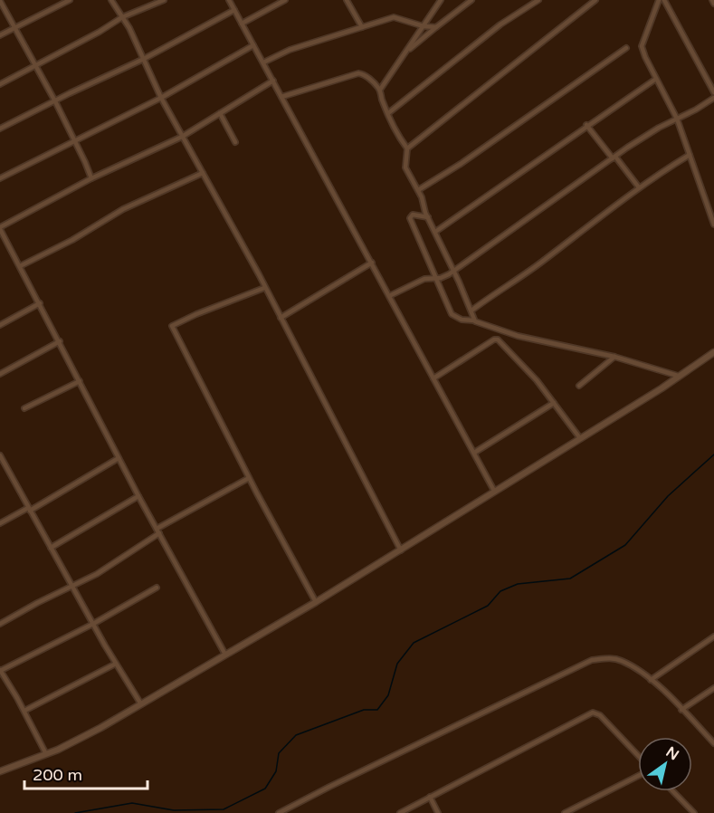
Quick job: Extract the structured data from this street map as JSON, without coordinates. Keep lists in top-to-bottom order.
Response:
{
  "scale_bar": "200 m",
  "north": "top right"
}
